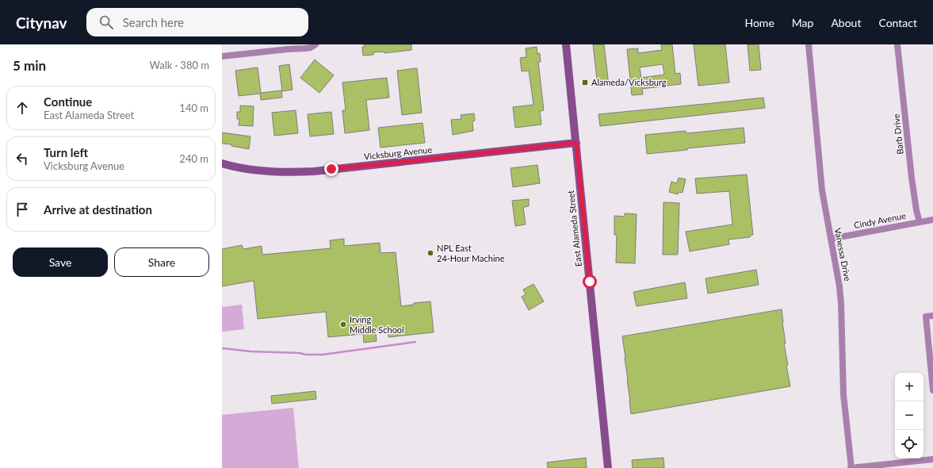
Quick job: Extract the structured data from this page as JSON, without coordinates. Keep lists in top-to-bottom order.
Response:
{
  "streets": {
    "street": [
      "Barb Drive",
      "Vicksburg Avenue",
      "Cindy Avenue",
      "East Alameda Street",
      "Vanessa Drive"
    ]
  },
  "crossings": [
    ["Barb Drive", "Cindy Avenue"],
    ["Vicksburg Avenue", "East Alameda Street"],
    ["Cindy Avenue", "Vanessa Drive"]
  ],
  "places": {
    "transit": ["Alameda/Vicksburg"],
    "other": ["NPL East 24-Hour Machine", "Irving Middle School"]
  },
  "page": {
    "header": "Citynav",
    "search": "Search here",
    "nav": [
      "Home",
      "Map",
      "About",
      "Contact"
    ],
    "heading": ["5 min", "Walk · 380 m"],
    "list": [
      ["Continue", "East Alameda Street", "140 m"],
      ["Turn left", "Vicksburg Avenue", "240 m"],
      "Arrive at destination"
    ],
    "buttons": ["Save", "Share"],
    "map_buttons": ["+", "−"]
  }
}
